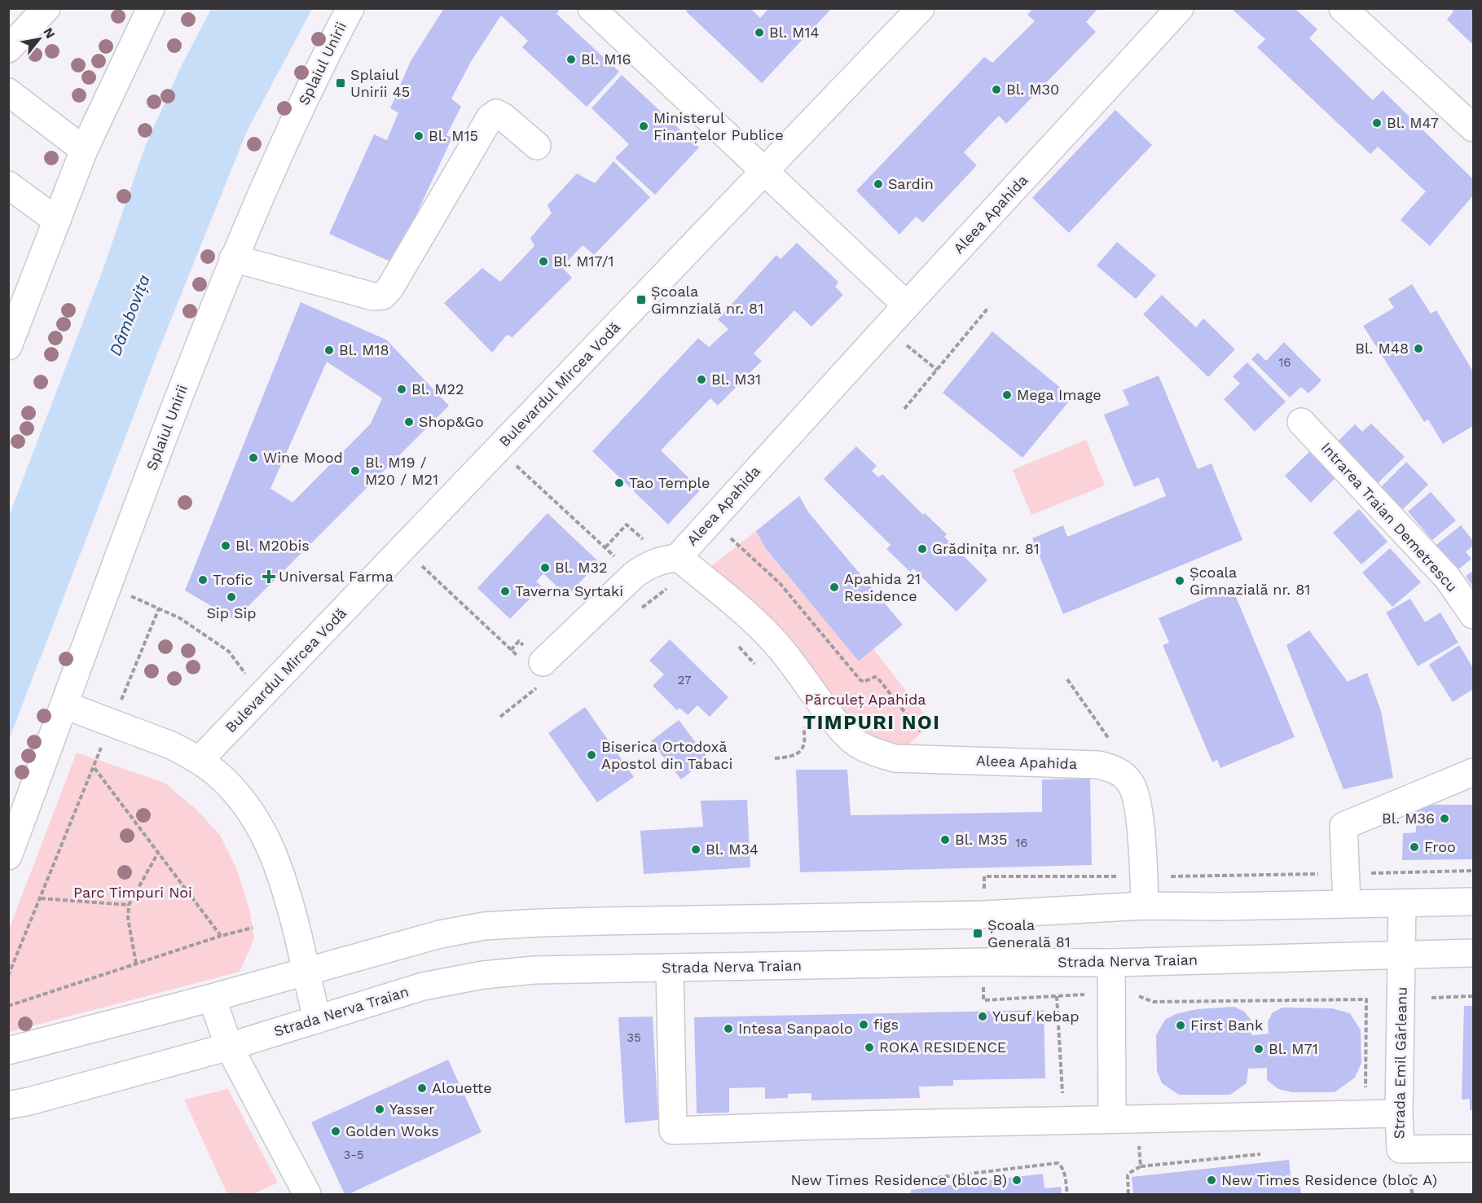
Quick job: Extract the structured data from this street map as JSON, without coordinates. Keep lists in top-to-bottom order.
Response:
{
  "streets": {
    "main road": [
      "Splaiul Unirii",
      "Aleea Apahida",
      "Bulevardul Mircea Vodă",
      "Intrarea Traian Demetrescu",
      "Strada Nerva Traian",
      "Strada Emil Gârleanu"
    ]
  },
  "crossings": [
    ["Strada Nerva Traian", "Strada Emil Gârleanu"]
  ],
  "districts": ["TIMPURI NOI"],
  "water": ["Dâmbovița"],
  "parks": ["Părculeț Apahida", "Parc Timpuri Noi"],
  "places": {
    "other": [
      "Bl. M14",
      "Bl. M16",
      "Bl. M30",
      "Bl. M47",
      "Ministerul Finanțelor Publice",
      "Bl. M15",
      "Sardin",
      "Bl. M17/1",
      "Bl. M48",
      "Bl. M18",
      "Bl. M31",
      "Bl. M22",
      "Mega Image",
      "Shop&Go",
      "Wine Mood",
      "Bl. M19 / M20 / M21",
      "Tao Temple",
      "Bl. M20bis",
      "Grădinița nr. 81",
      "Bl. M32",
      "Trofic",
      "Școala Gimnazială nr. 81",
      "Apahida 21 Residence",
      "Taverna Syrtaki",
      "Sip Sip",
      "Biserica Ortodoxă Apostol din Tabaci",
      "Bl. M36",
      "Bl. M35",
      "Froo",
      "Bl. M34",
      "Yusuf kebap",
      "figs",
      "First Bank",
      "Intesa Sanpaolo",
      "ROKA RESIDENCE",
      "Bl. M71",
      "Alouette",
      "Yasser",
      "Golden Woks",
      "New Times Residence (bloc B)",
      "New Times Residence (bloc A)"
    ],
    "transit": ["Splaiul Unirii 45", "Școala Gimnzială nr. 81", "Școala Generală 81"],
    "health": ["Universal Farma"]
  },
  "house_numbers": [
    "16",
    "27",
    "16",
    "35",
    "3-5"
  ],
  "north": "top right"
}
